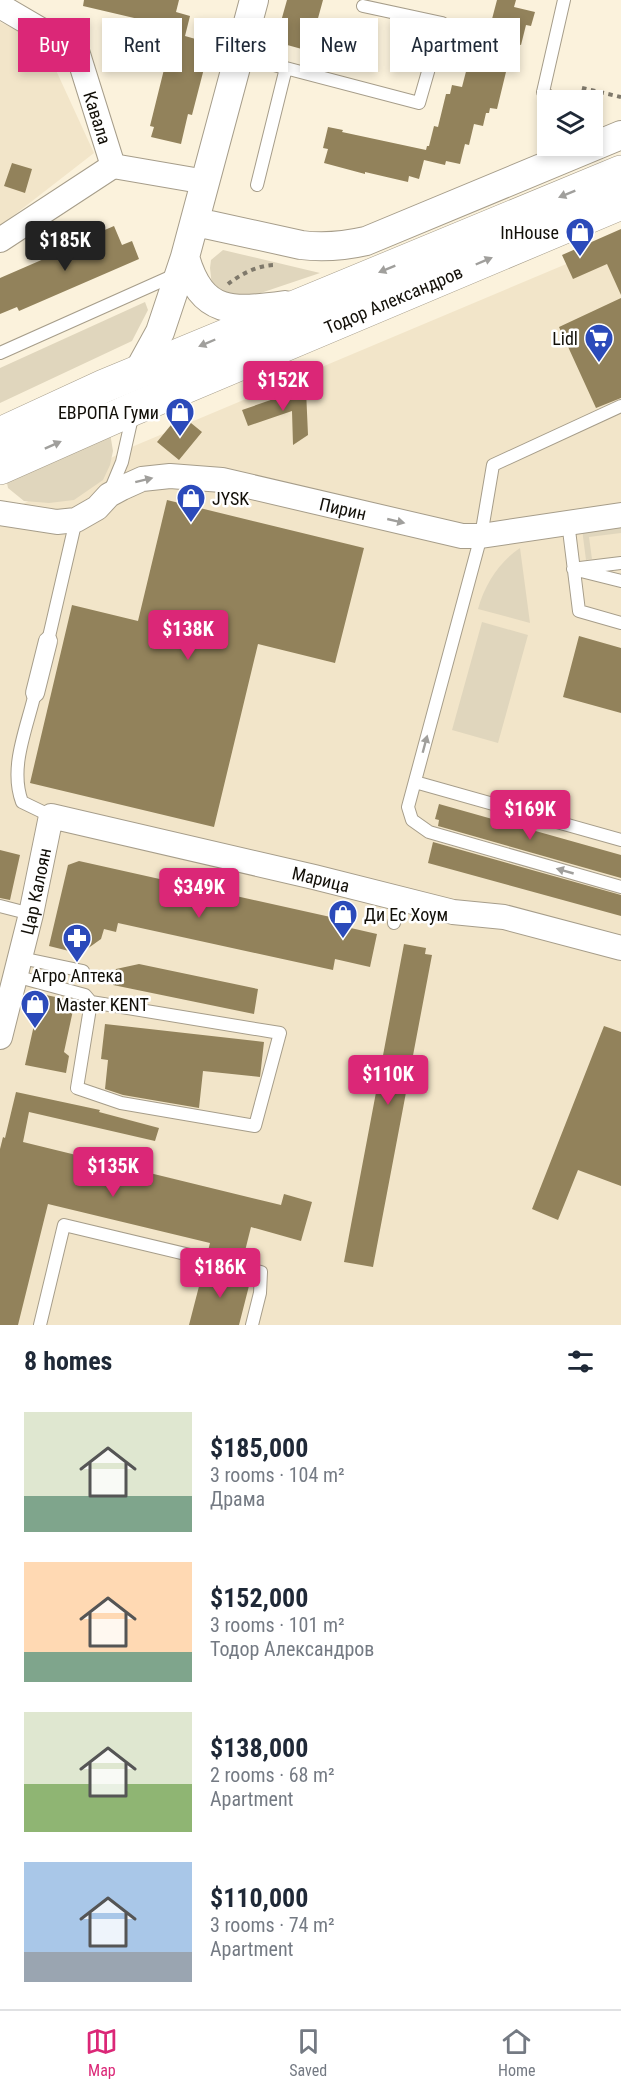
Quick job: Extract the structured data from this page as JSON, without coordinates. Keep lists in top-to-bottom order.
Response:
{
  "streets": {
    "main road": ["Тодор Александров"],
    "street": [
      "Кавала",
      "Пирин",
      "Марица",
      "Цар Калоян"
    ]
  },
  "crossings": [
    ["Марица", "Цар Калоян"]
  ],
  "one_way": ["Пирин"],
  "places": {
    "shop": [
      "InHouse",
      "ЕВРОПА Гуми",
      "JYSK",
      "Ди Ес Хоум",
      "Master KENT"
    ],
    "supermarket": ["Lidl"],
    "pharmacy": ["Агро Аптека"]
  },
  "page": {
    "chip": [
      "Buy",
      "Rent",
      "Filters",
      "New",
      "Apartment"
    ],
    "price": [
      "$185K",
      "$152K",
      "$138K",
      "$169K",
      "$349K",
      "$110K",
      "$135K",
      "$186K"
    ],
    "heading": "8 homes",
    "list": [
      {
        "name": "$185,000",
        "note": "3 rooms · 104 m² · Драма"
      },
      {
        "name": "$152,000",
        "note": "3 rooms · 101 m² · Тодор Александров"
      },
      {
        "name": "$138,000",
        "note": "2 rooms · 68 m² · Apartment"
      },
      {
        "name": "$110,000",
        "note": "3 rooms · 74 m² · Apartment"
      }
    ],
    "tabs": ["Map", "Saved", "Home"]
  }
}
